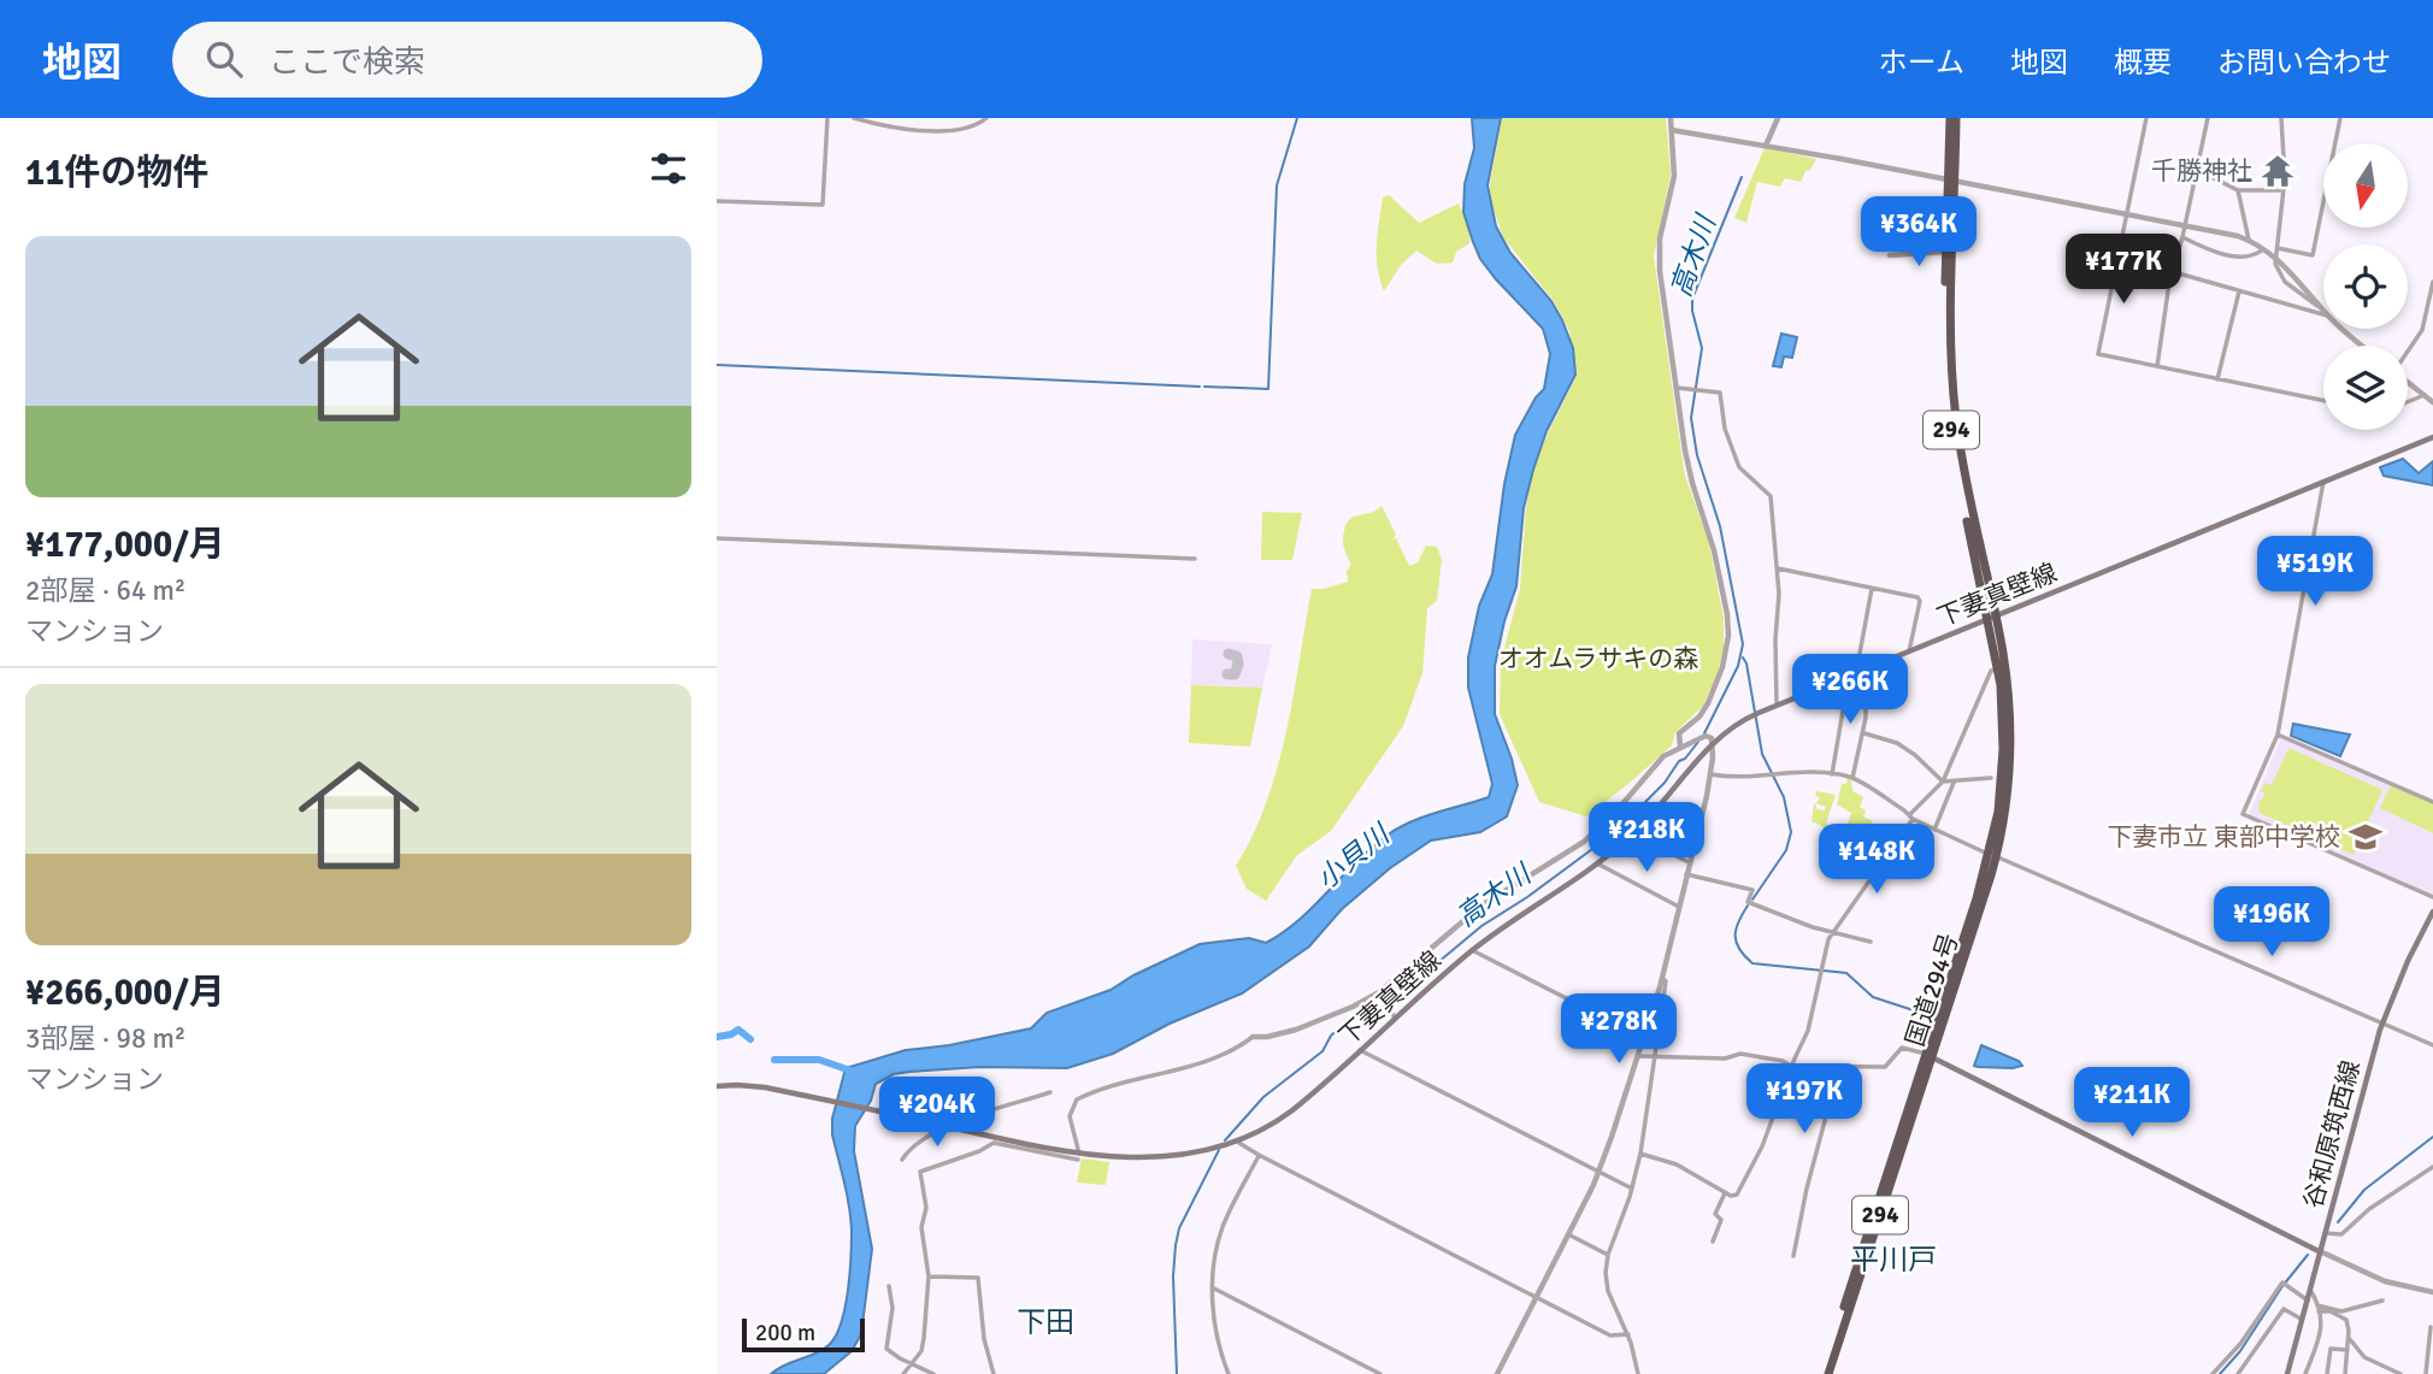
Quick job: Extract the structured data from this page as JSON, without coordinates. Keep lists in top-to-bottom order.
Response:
{
  "streets": {
    "highway": ["294", "国道294号"],
    "main road": ["下妻真壁線", "谷和原筑西線"]
  },
  "crossings": [
    ["294", "下妻真壁線"],
    ["294", "国道294号"],
    ["下妻真壁線", "国道294号"]
  ],
  "districts": ["平川戸", "下田"],
  "water": ["高木川", "小貝川"],
  "parks": ["オオムラサキの森"],
  "places": {
    "temple": ["千勝神社"],
    "school or university": ["下妻市立 東部中学校"]
  },
  "scale_bar": "200 m",
  "north": "bottom",
  "page": {
    "header": "地図",
    "search": "ここで検索",
    "nav": [
      "ホーム",
      "地図",
      "概要",
      "お問い合わせ"
    ],
    "heading": "11件の物件",
    "price": [
      "¥364K",
      "¥177K",
      "¥519K",
      "¥266K",
      "¥218K",
      "¥148K",
      "¥196K",
      "¥278K",
      "¥197K",
      "¥211K",
      "¥204K"
    ],
    "list": [
      {
        "name": "¥177,000/月",
        "note": "2部屋 · 64 m² · マンション"
      },
      {
        "name": "¥266,000/月",
        "note": "3部屋 · 98 m² · マンション"
      }
    ],
    "scale": "200 m"
  }
}
